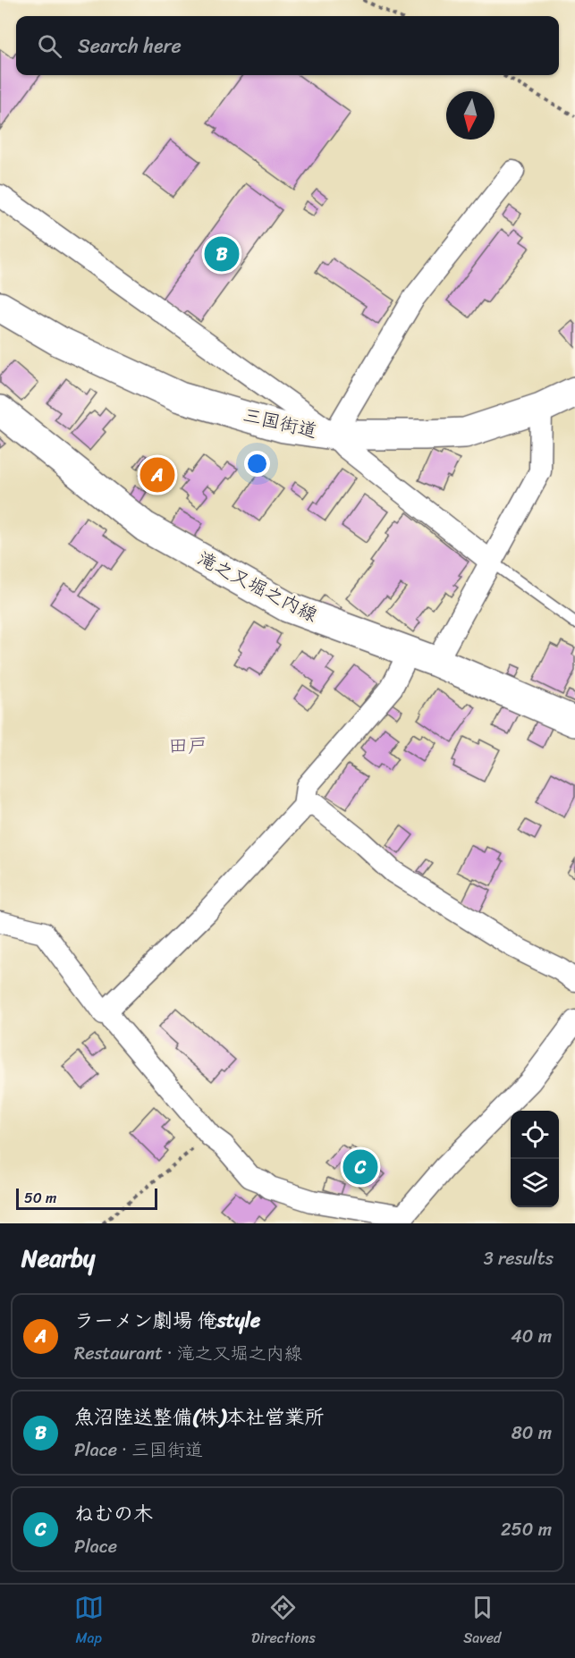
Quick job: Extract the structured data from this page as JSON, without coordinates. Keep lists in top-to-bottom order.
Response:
{
  "streets": {
    "main road": ["三国街道", "滝之又堀之内線"]
  },
  "districts": ["田戸"],
  "scale_bar": "50 m",
  "north": "bottom",
  "page": {
    "search": "Search here",
    "pins": ["B", "A", "C"],
    "scale": "50 m",
    "heading": ["Nearby", "3 results"],
    "list": [
      {
        "mark": "A",
        "name": "ラーメン劇場 俺style",
        "note": "Restaurant · 滝之又堀之内線",
        "value": "40 m"
      },
      {
        "mark": "B",
        "name": "魚沼陸送整備(株)本社営業所",
        "note": "Place · 三国街道",
        "value": "80 m"
      },
      {
        "mark": "C",
        "name": "ねむの木",
        "note": "Place",
        "value": "250 m"
      }
    ],
    "nav": ["Map", "Directions", "Saved"]
  }
}
